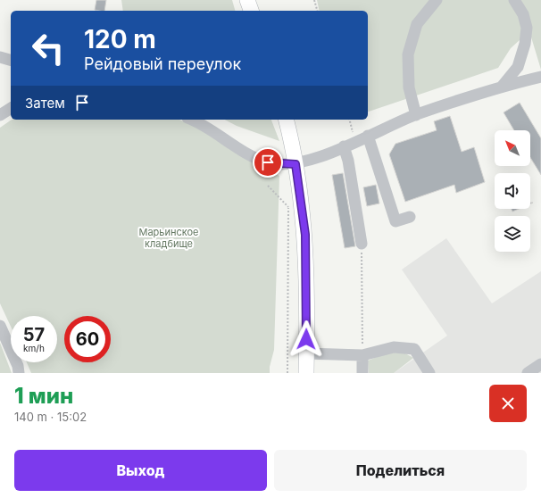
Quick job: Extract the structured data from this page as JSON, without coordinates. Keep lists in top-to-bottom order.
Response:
{
  "parks": ["Марьинское кладбище"],
  "north": "top left",
  "page": {
    "turn": ["120 m", "Рейдовый переулок"],
    "then": "Затем",
    "speed": "57 km/h",
    "limit": "60",
    "heading": ["1 мин", "140 m · 15:02"],
    "buttons": ["Выход", "Поделиться"]
  }
}
